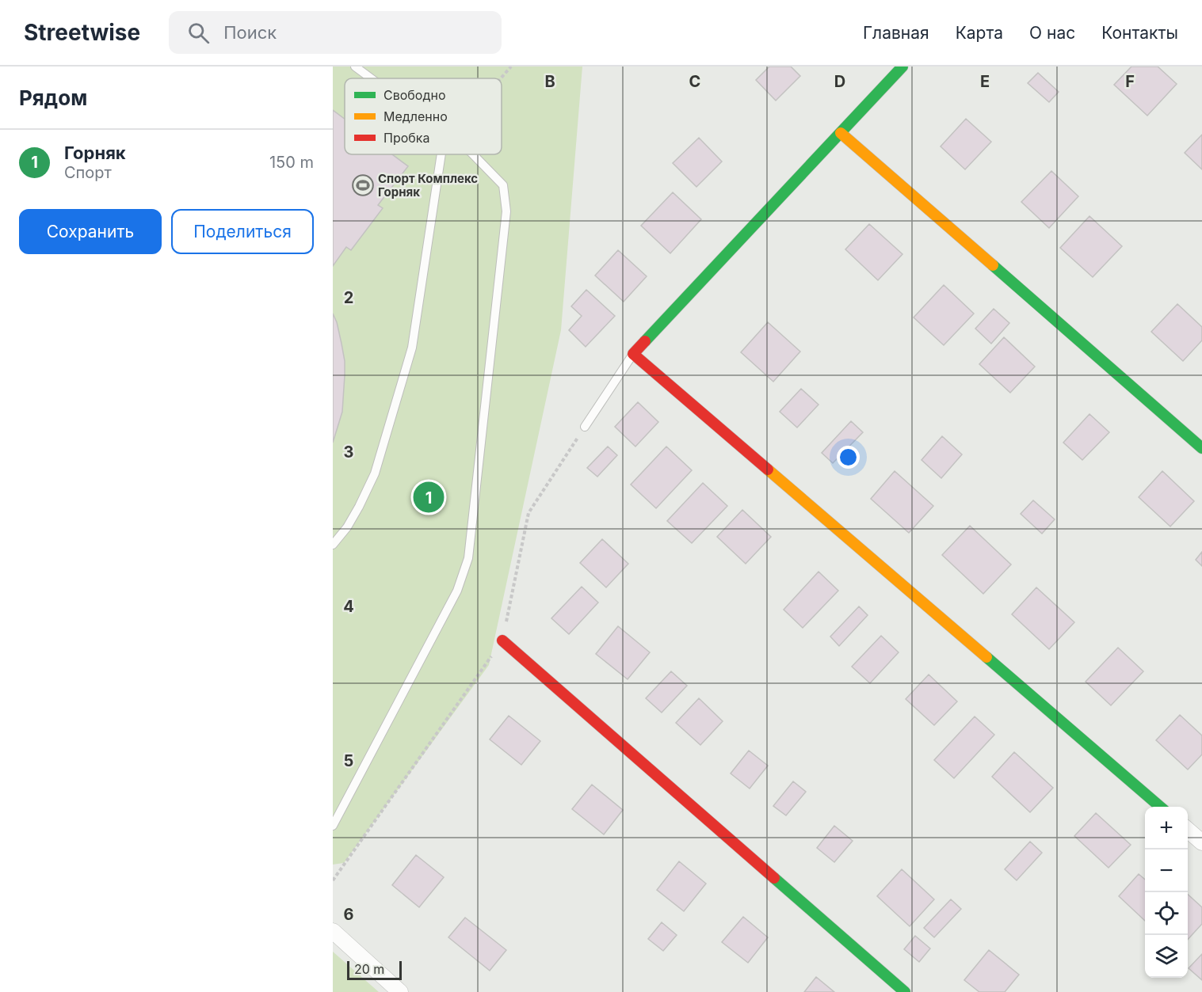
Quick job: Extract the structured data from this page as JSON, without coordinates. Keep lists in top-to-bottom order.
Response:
{
  "places": {
    "sports": ["Спорт Комплекс Горняк"]
  },
  "legend": ["Свободно", "Медленно", "Пробка"],
  "scale_bar": "20 m",
  "page": {
    "header": "Streetwise",
    "search": "Поиск",
    "nav": [
      "Главная",
      "Карта",
      "О нас",
      "Контакты"
    ],
    "heading": "Рядом",
    "list": [
      {
        "mark": "1",
        "name": "Горняк",
        "note": "Спорт",
        "value": "150 m"
      }
    ],
    "buttons": ["Сохранить", "Поделиться"],
    "pins": "1",
    "map_buttons": ["+", "−"],
    "scale": "20 m"
  },
  "grid": {
    "columns": [
      "B",
      "C",
      "D",
      "E",
      "F"
    ],
    "rows": [
      "2",
      "3",
      "4",
      "5",
      "6"
    ]
  }
}
